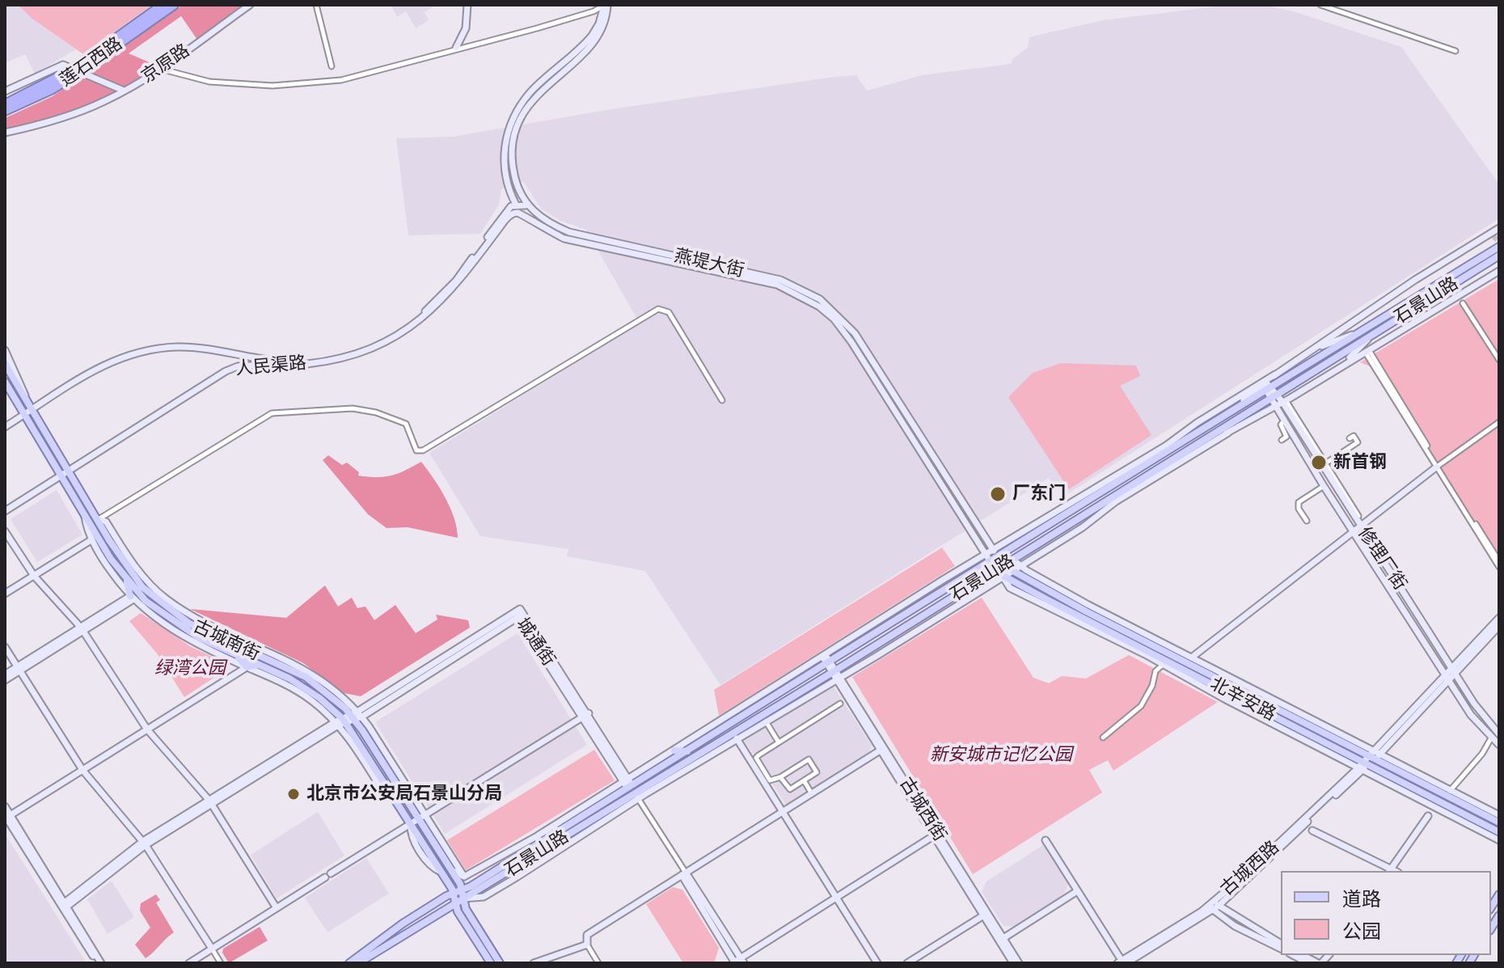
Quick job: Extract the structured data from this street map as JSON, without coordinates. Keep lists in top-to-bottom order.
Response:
{
  "streets": {
    "highway": ["莲石西路"],
    "main road": ["石景山路", "古城南街", "北辛安路"],
    "street": [
      "京原路",
      "燕堤大街",
      "人民渠路",
      "修理厂街",
      "城通街",
      "古城西街",
      "古城西路"
    ]
  },
  "crossings": [
    ["燕堤大街", "石景山路"],
    ["燕堤大街", "人民渠路"],
    ["燕堤大街", "北辛安路"],
    ["石景山路", "修理厂街"],
    ["石景山路", "古城南街"],
    ["石景山路", "城通街"],
    ["石景山路", "北辛安路"],
    ["石景山路", "古城西街"],
    ["人民渠路", "古城南街"],
    ["修理厂街", "古城西路"],
    ["古城南街", "城通街"],
    ["北辛安路", "古城西路"]
  ],
  "parks": ["绿湾公园", "新安城市记忆公园"],
  "places": ["新首钢", "厂东门", "北京市公安局石景山分局"],
  "legend": ["道路", "公园"]
}
